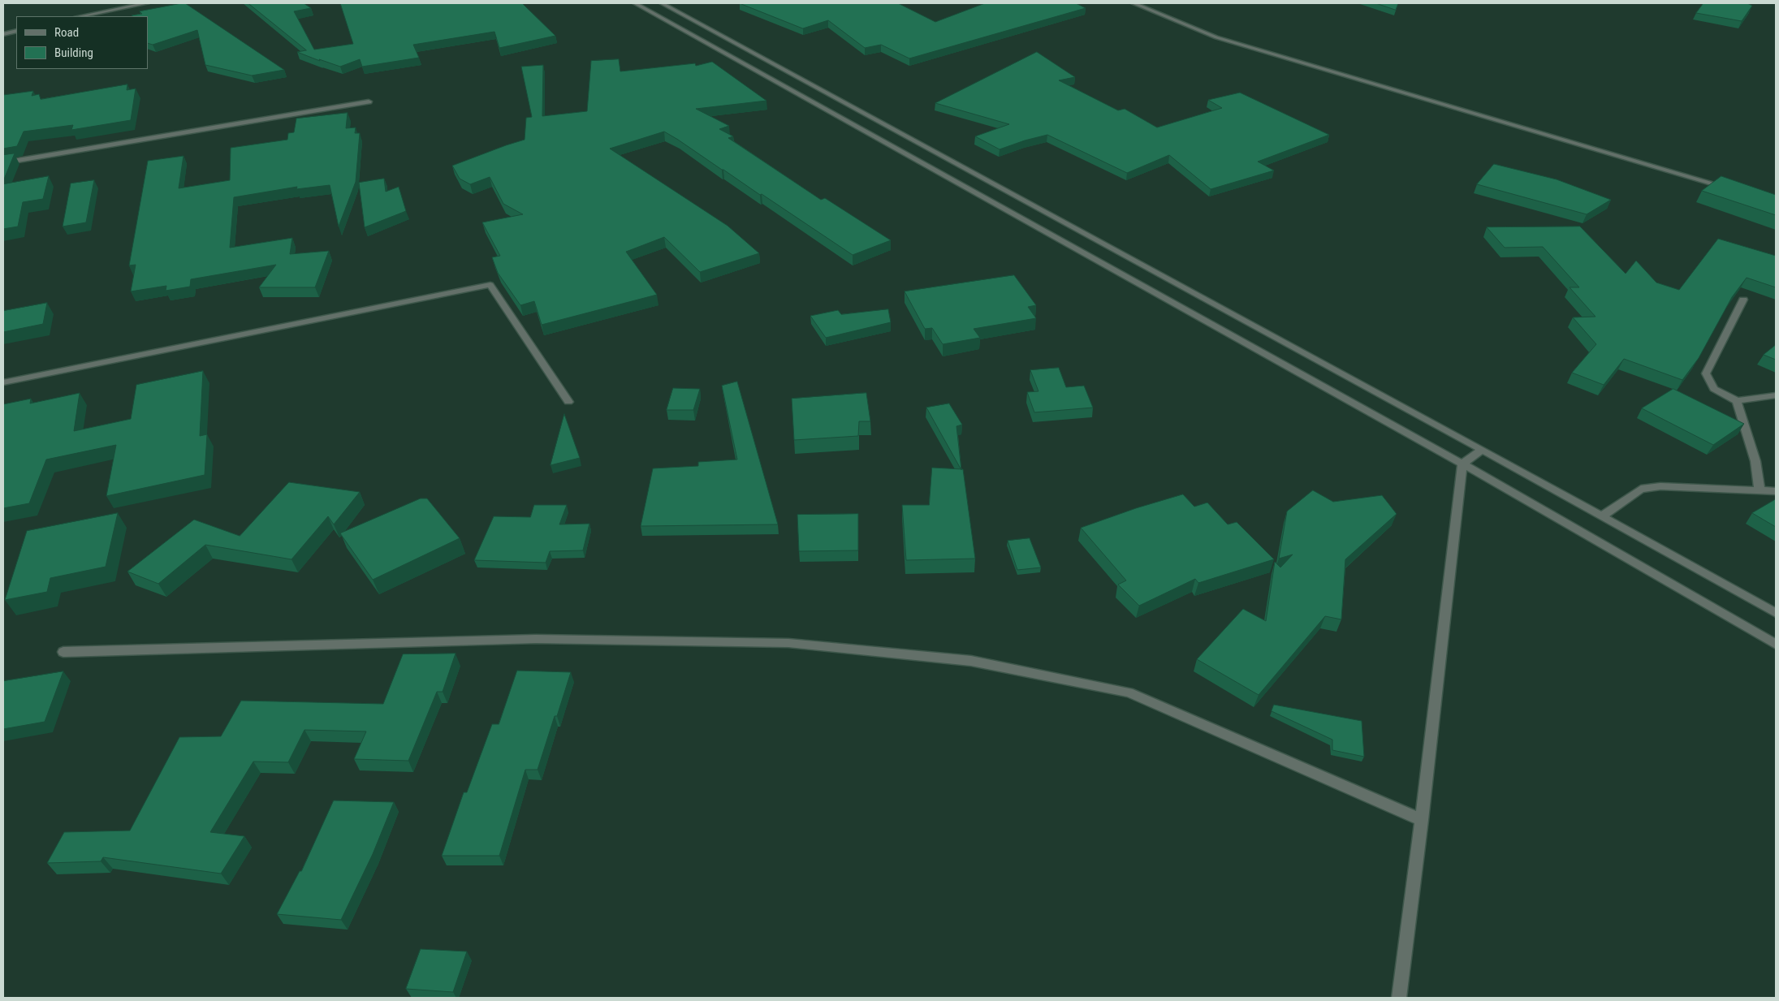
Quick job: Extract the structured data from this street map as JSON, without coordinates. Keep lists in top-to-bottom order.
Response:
{
  "legend": ["Road", "Building"]
}
